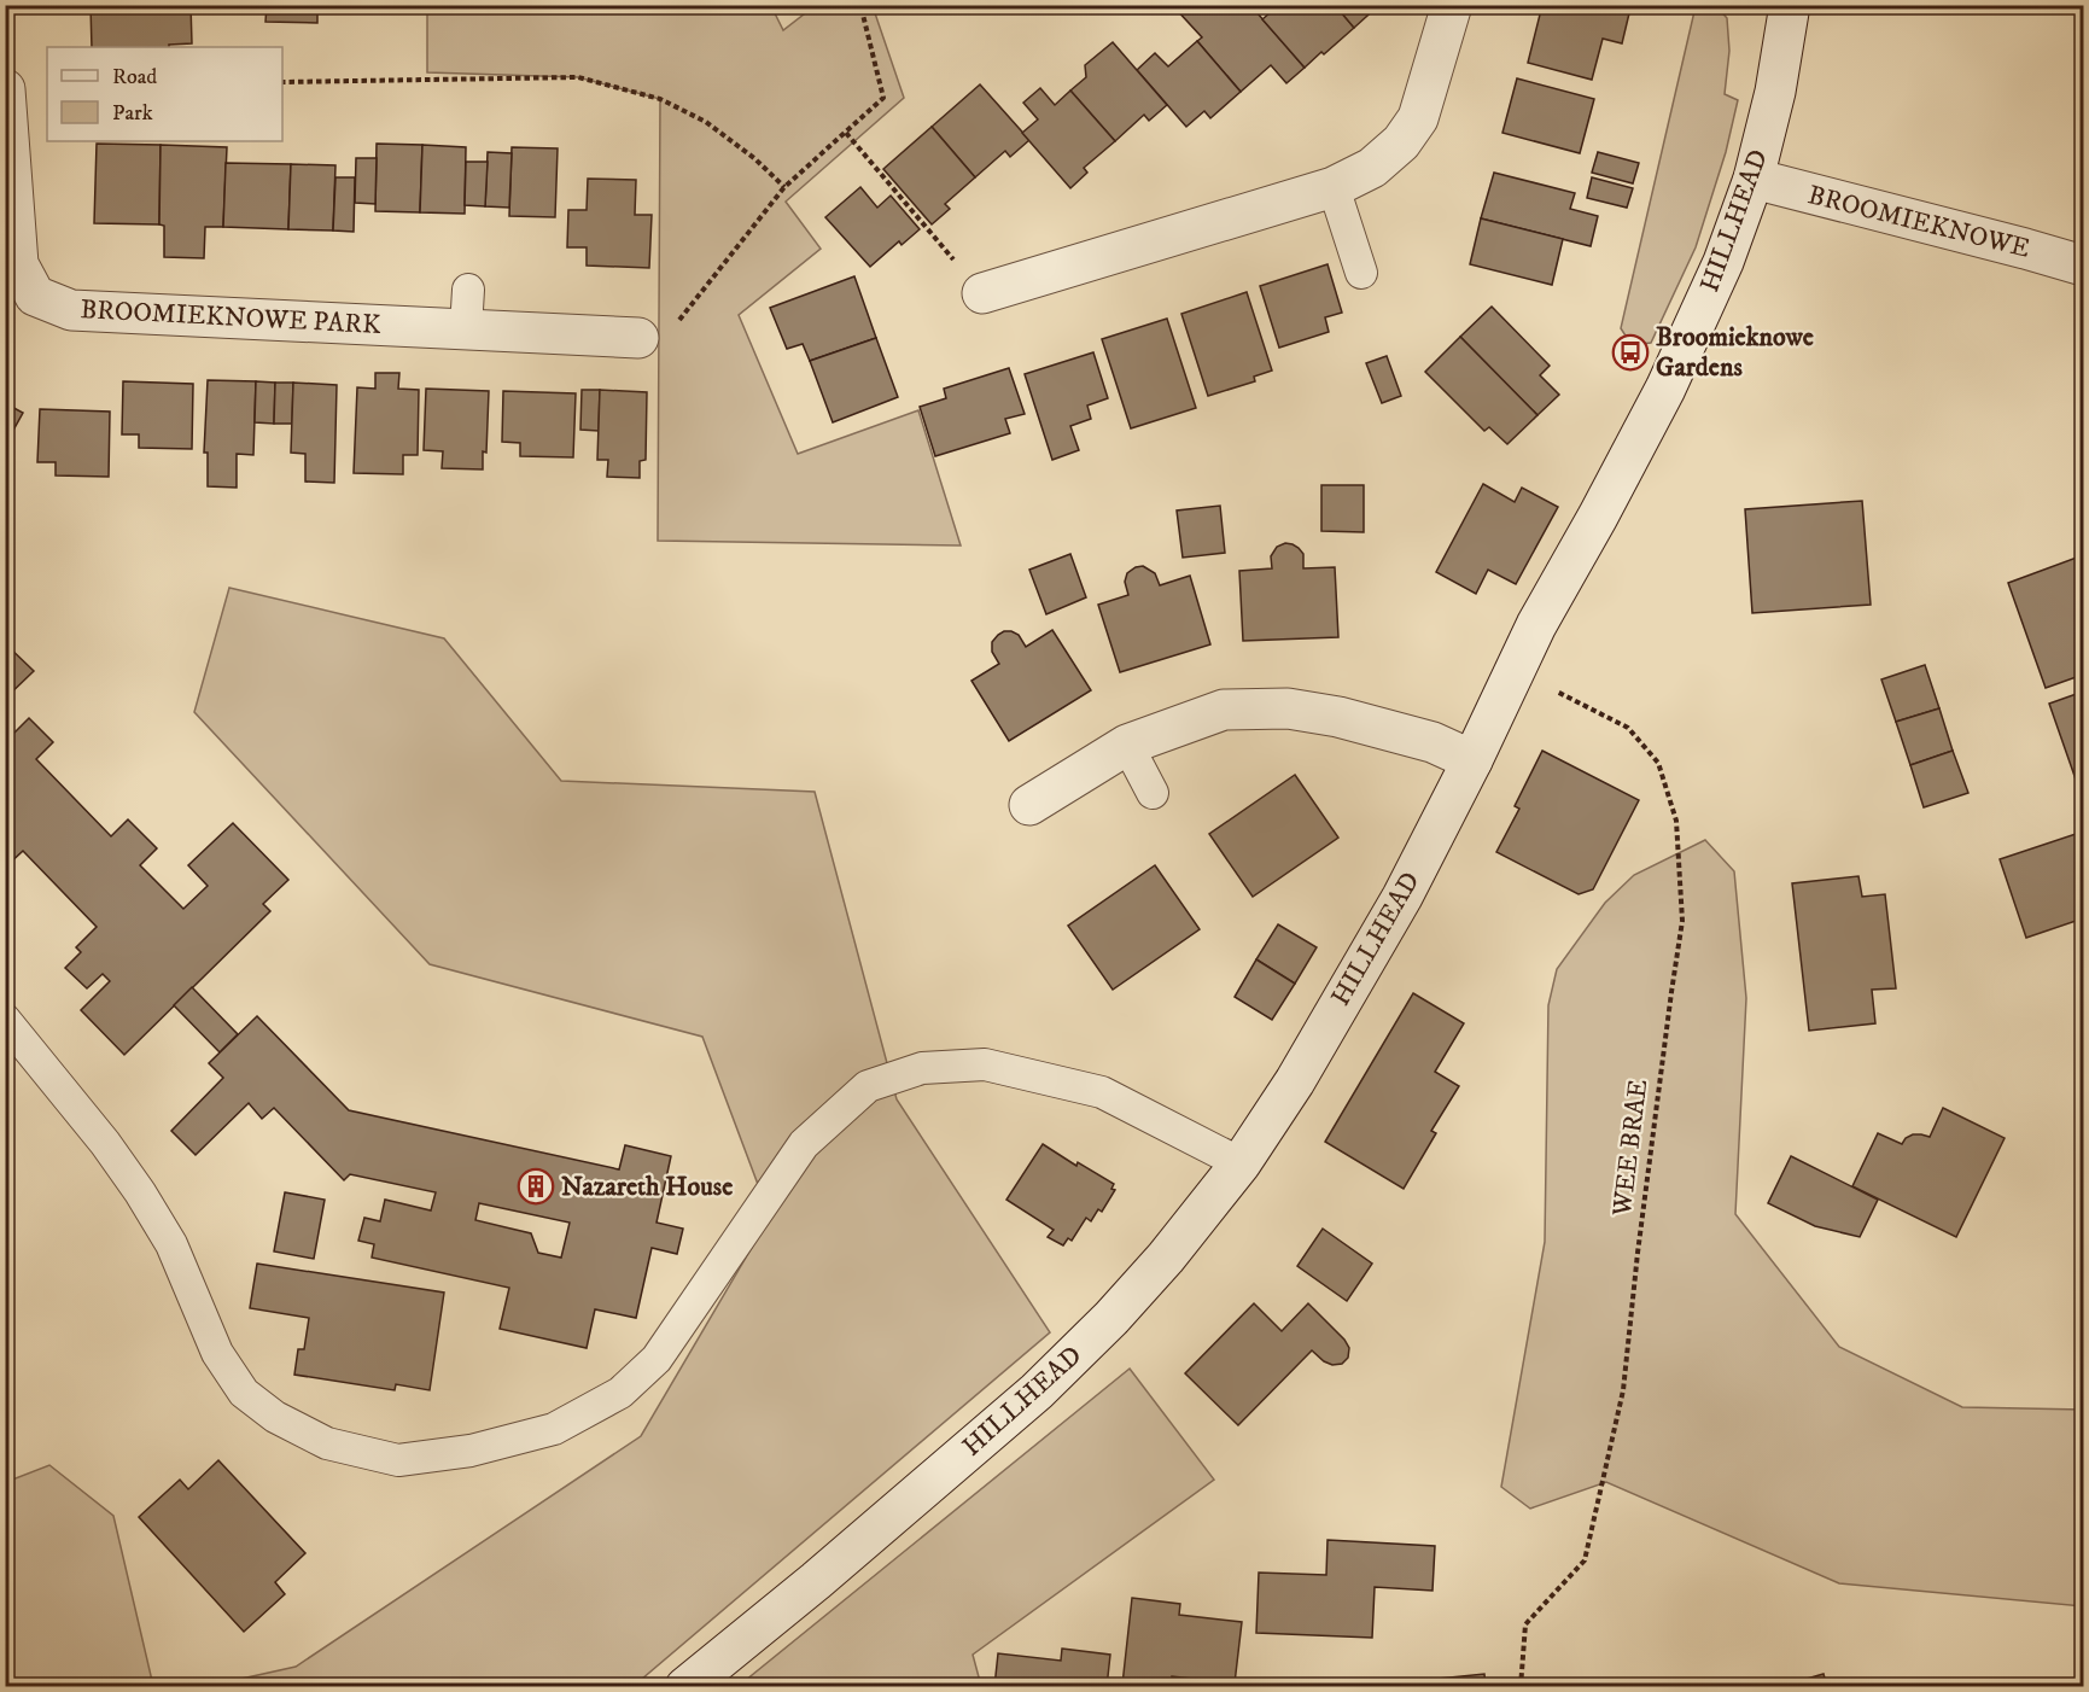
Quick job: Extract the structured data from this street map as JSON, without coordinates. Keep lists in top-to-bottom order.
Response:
{
  "streets": {
    "street": ["HILLHEAD", "BROOMIEKNOWE", "BROOMIEKNOWE PARK"],
    "path": ["WEE BRAE"]
  },
  "crossings": [
    ["HILLHEAD", "BROOMIEKNOWE"],
    ["HILLHEAD", "WEE BRAE"]
  ],
  "places": {
    "bus stop": ["Broomieknowe Gardens"],
    "building": ["Nazareth House"]
  },
  "legend": ["Road", "Park"]
}
